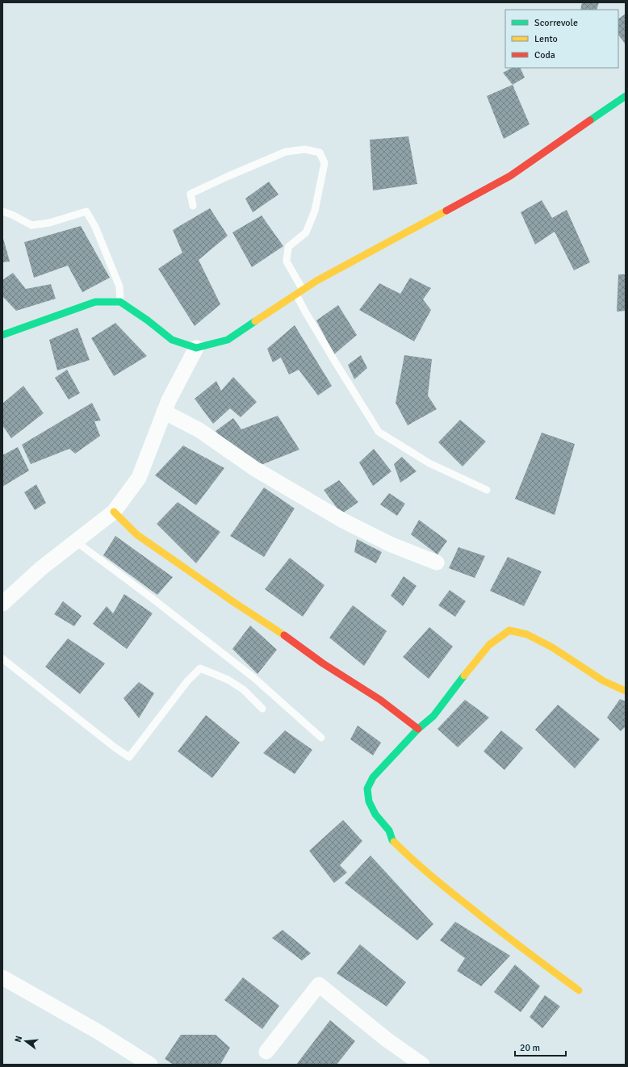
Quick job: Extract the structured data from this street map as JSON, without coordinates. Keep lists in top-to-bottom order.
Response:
{
  "legend": ["Scorrevole", "Lento", "Coda"],
  "scale_bar": "20 m",
  "north": "left"
}
